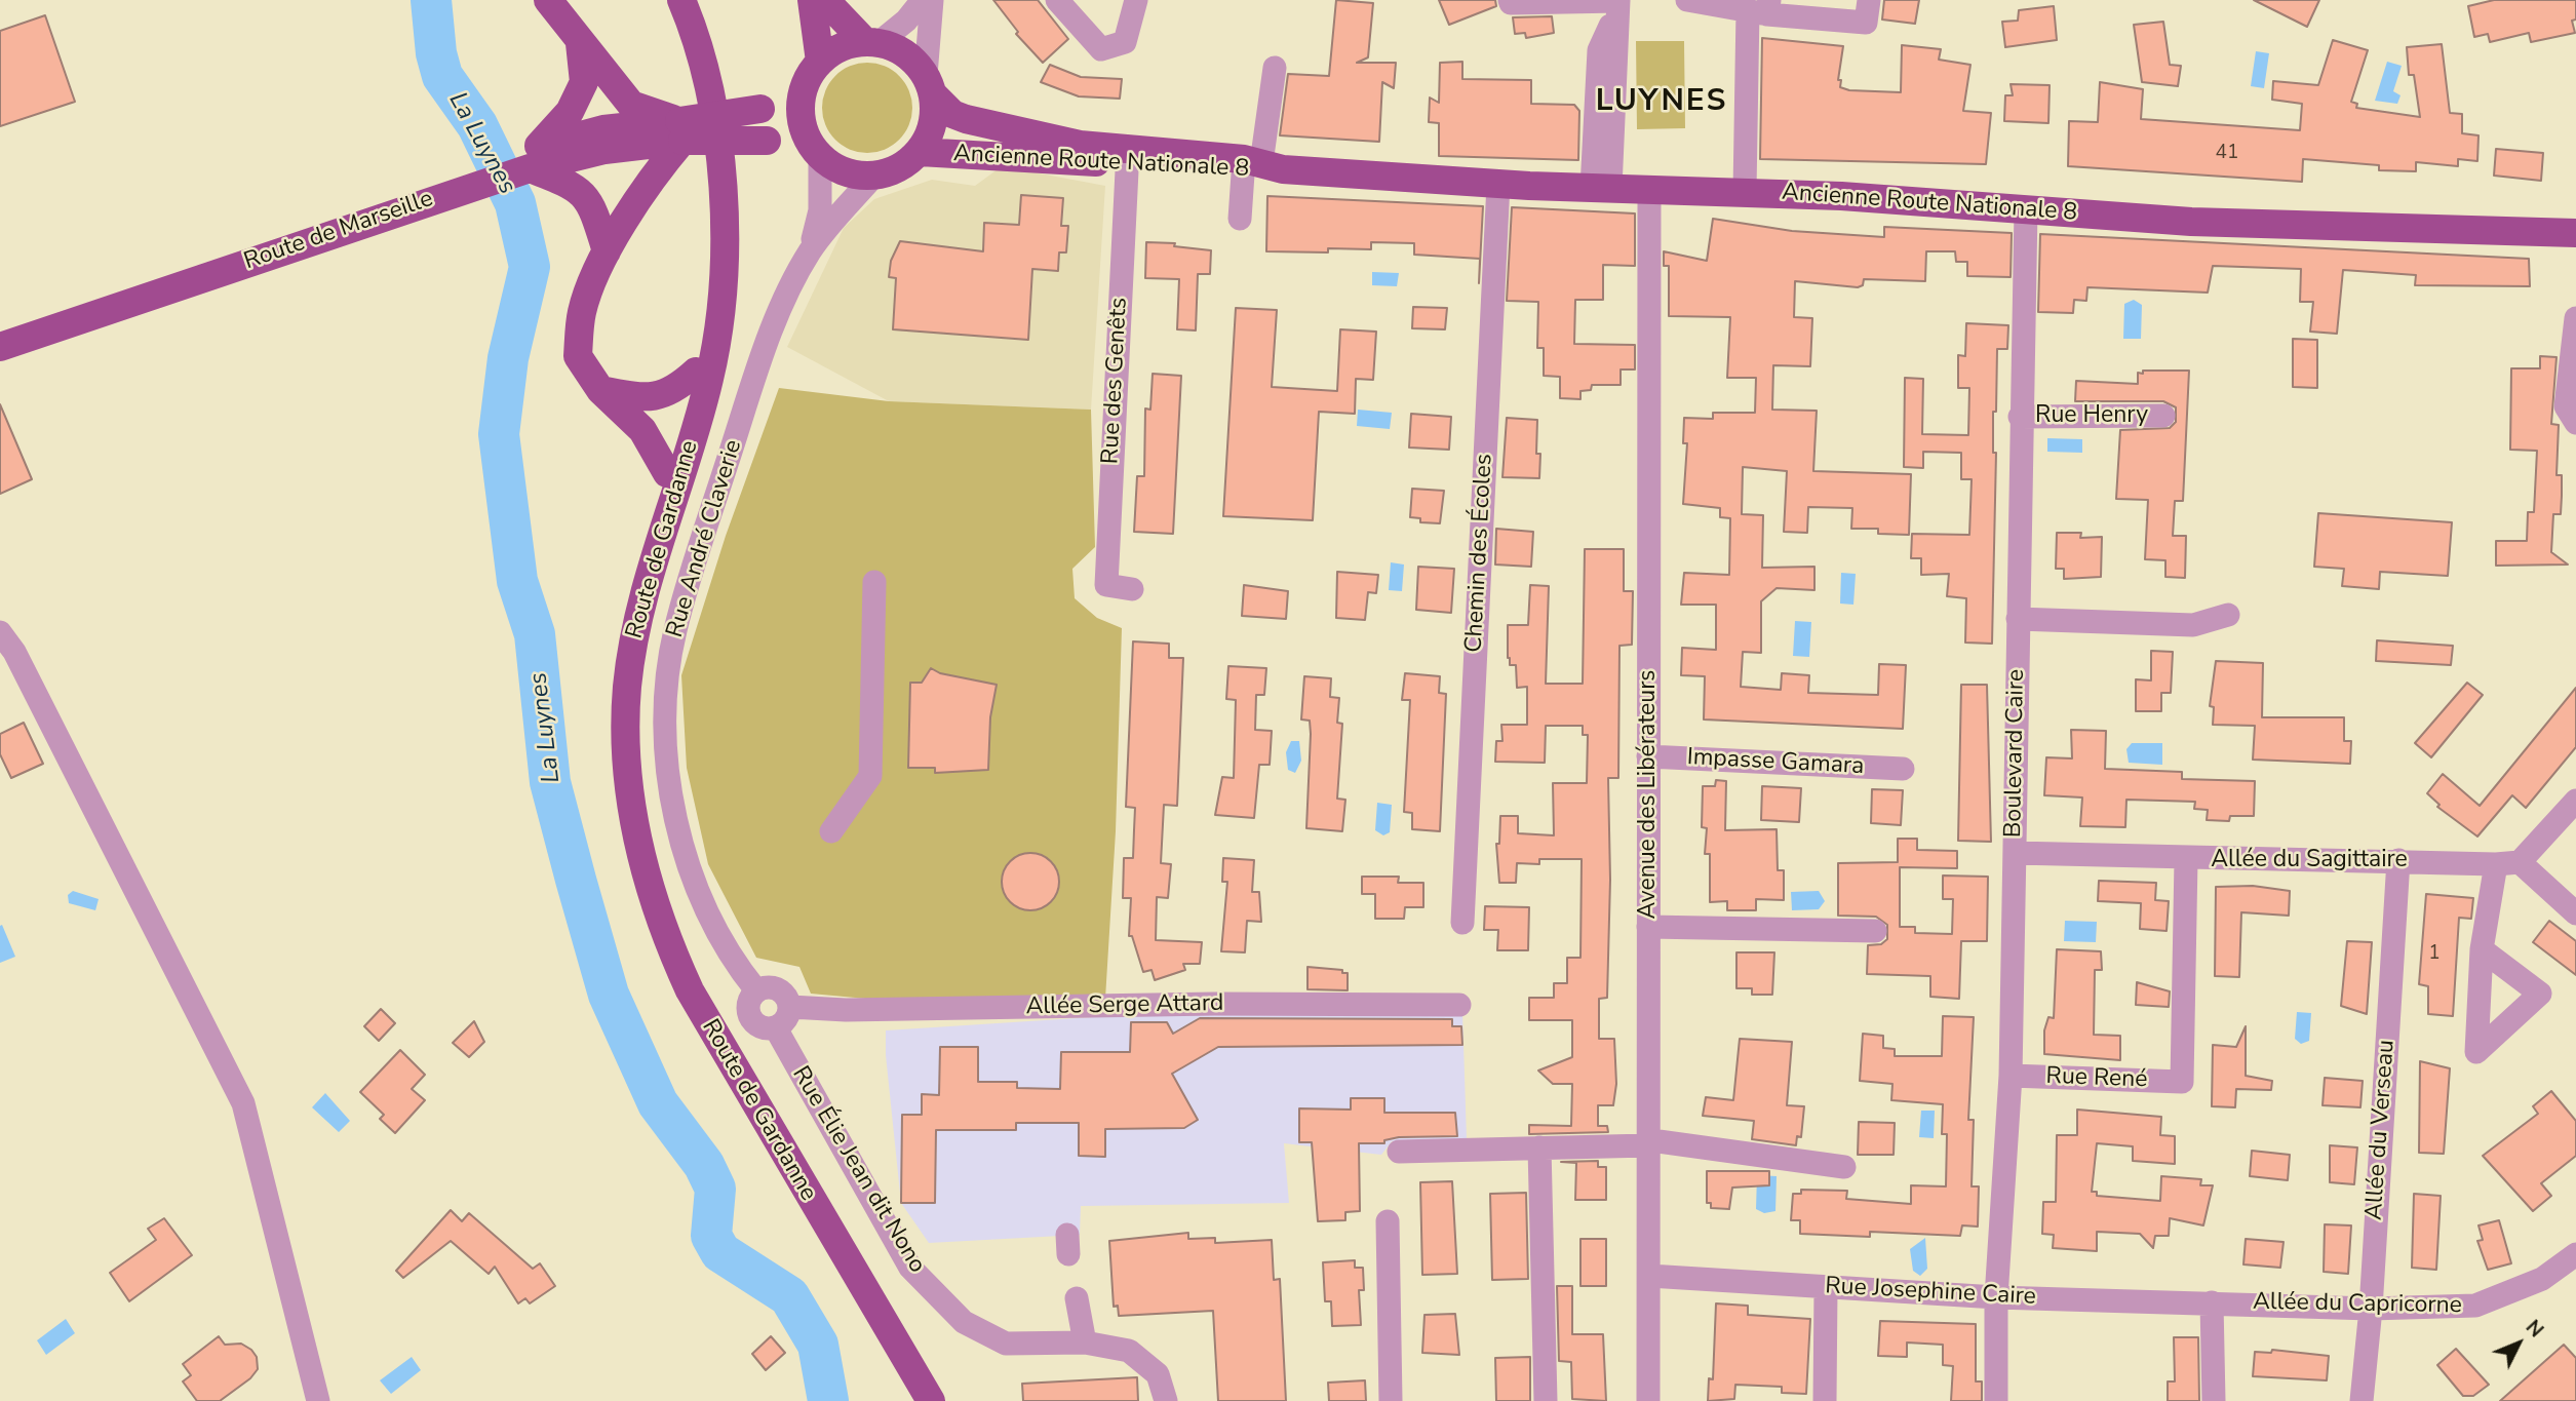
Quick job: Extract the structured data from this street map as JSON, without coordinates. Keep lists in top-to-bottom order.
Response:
{
  "streets": {
    "main road": ["Ancienne Route Nationale 8", "Route de Marseille", "Route de Gardanne"],
    "street": [
      "Rue des Genêts",
      "Rue Henry",
      "Rue André Claverie",
      "Chemin des Écoles",
      "Boulevard Caire",
      "Impasse Gamara",
      "Avenue des Libérateurs",
      "Allée du Sagittaire",
      "Allée Serge Attard",
      "Rue René",
      "Allée du Verseau",
      "Rue Élie Jean dit Nono",
      "Rue Josephine Caire",
      "Allée du Capricorne"
    ]
  },
  "crossings": [
    ["Ancienne Route Nationale 8", "Rue des Genêts"],
    ["Ancienne Route Nationale 8", "Rue André Claverie"],
    ["Ancienne Route Nationale 8", "Chemin des Écoles"],
    ["Ancienne Route Nationale 8", "Boulevard Caire"],
    ["Ancienne Route Nationale 8", "Avenue des Libérateurs"],
    ["Rue Henry", "Boulevard Caire"],
    ["Rue André Claverie", "Allée Serge Attard"],
    ["Rue André Claverie", "Rue Élie Jean dit Nono"],
    ["Boulevard Caire", "Allée du Sagittaire"],
    ["Boulevard Caire", "Rue René"],
    ["Boulevard Caire", "Rue Josephine Caire"],
    ["Impasse Gamara", "Avenue des Libérateurs"],
    ["Avenue des Libérateurs", "Rue Josephine Caire"],
    ["Allée du Sagittaire", "Rue René"],
    ["Allée du Sagittaire", "Allée du Verseau"],
    ["Allée Serge Attard", "Rue Élie Jean dit Nono"],
    ["Allée du Verseau", "Allée du Capricorne"],
    ["Rue Josephine Caire", "Allée du Capricorne"]
  ],
  "districts": ["LUYNES"],
  "water": ["La Luynes"],
  "house_numbers": ["41", "1"],
  "north": "top right"
}
